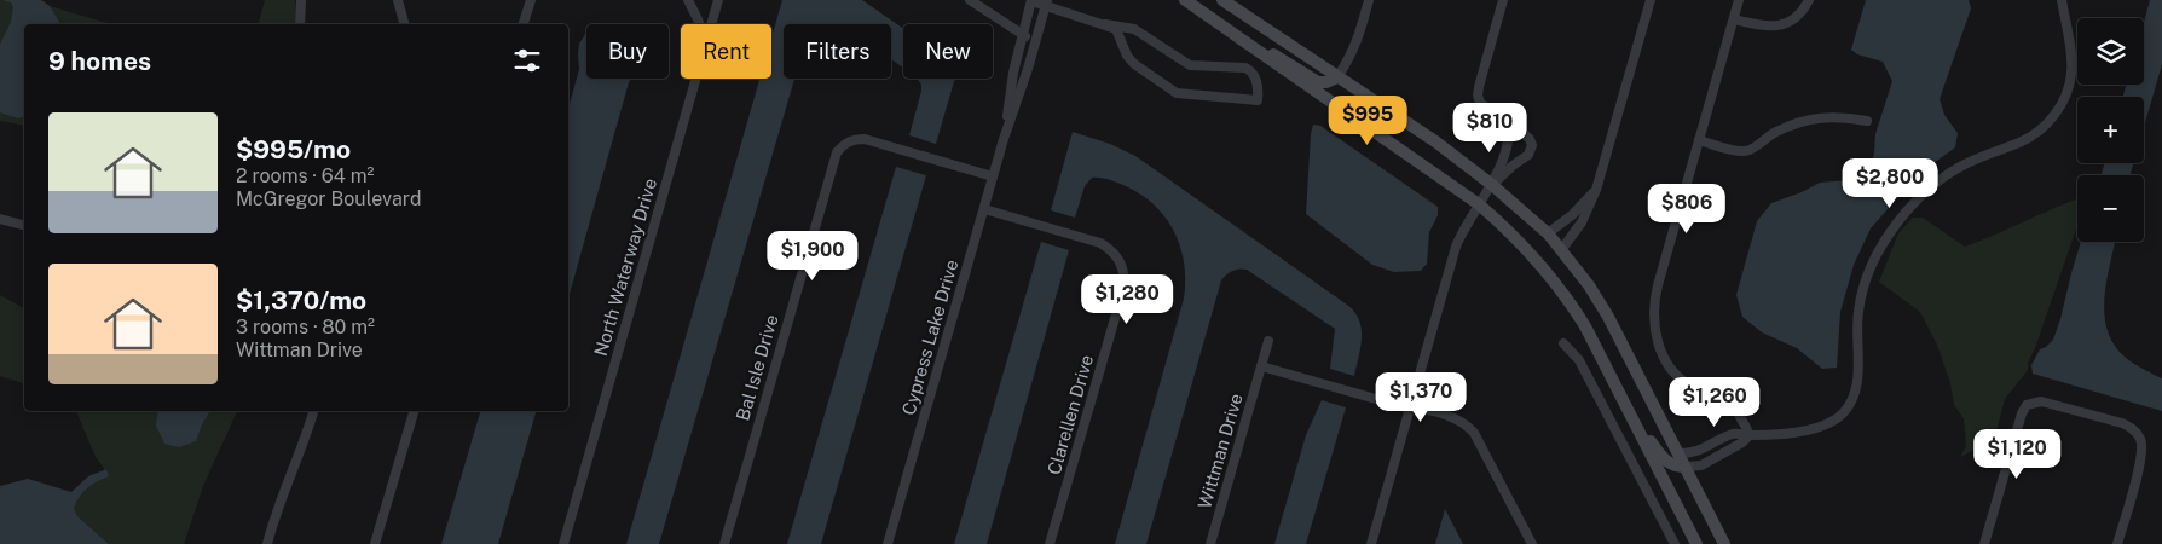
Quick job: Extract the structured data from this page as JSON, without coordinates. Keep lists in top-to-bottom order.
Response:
{
  "streets": {
    "street": [
      "North Waterway Drive",
      "Cypress Lake Drive",
      "Bal Isle Drive",
      "Clarellen Drive",
      "Wittman Drive"
    ]
  },
  "crossings": [
    ["Cypress Lake Drive", "Bal Isle Drive"],
    ["Cypress Lake Drive", "Clarellen Drive"]
  ],
  "page": {
    "map_buttons": ["+", "−"],
    "chip": [
      "Buy",
      "Rent",
      "Filters",
      "New"
    ],
    "heading": "9 homes",
    "price": [
      "$995",
      "$810",
      "$2,800",
      "$806",
      "$1,900",
      "$1,280",
      "$1,370",
      "$1,260",
      "$1,120"
    ],
    "list": [
      {
        "name": "$995/mo",
        "note": "2 rooms · 64 m² · McGregor Boulevard"
      },
      {
        "name": "$1,370/mo",
        "note": "3 rooms · 80 m² · Wittman Drive"
      }
    ]
  }
}
